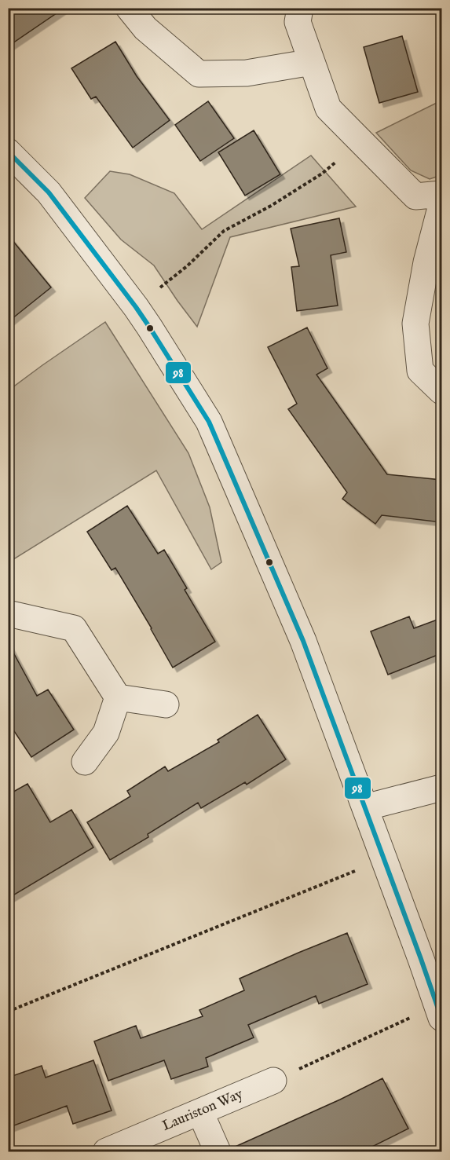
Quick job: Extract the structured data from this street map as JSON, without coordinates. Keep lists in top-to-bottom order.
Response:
{
  "streets": {
    "street": ["Lauriston Way"]
  },
  "lines": ["transit line 98"]
}
